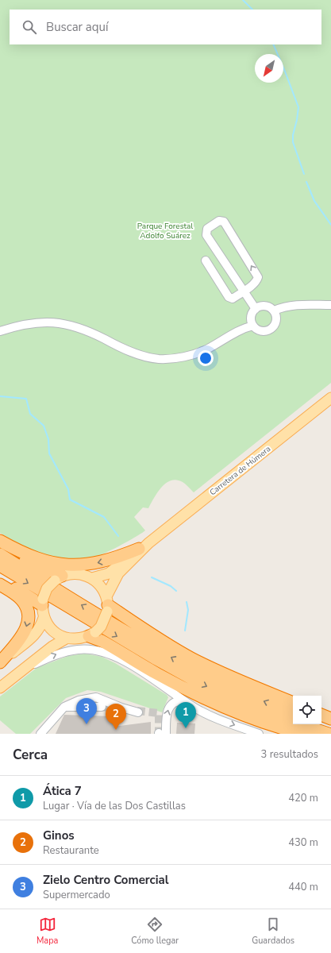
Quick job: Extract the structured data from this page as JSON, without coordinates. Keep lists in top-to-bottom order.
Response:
{
  "streets": {
    "main road": ["Carretera de Húmera"]
  },
  "parks": ["Parque Forestal Adolfo Suárez"],
  "north": "bottom left",
  "page": {
    "search": "Buscar aquí",
    "pins": ["3", "1", "2"],
    "heading": ["Cerca", "3 resultados"],
    "list": [
      {
        "mark": "1",
        "name": "Ática 7",
        "note": "Lugar · Vía de las Dos Castillas",
        "value": "420 m"
      },
      {
        "mark": "2",
        "name": "Ginos",
        "note": "Restaurante",
        "value": "430 m"
      },
      {
        "mark": "3",
        "name": "Zielo Centro Comercial",
        "note": "Supermercado",
        "value": "440 m"
      }
    ],
    "nav": ["Mapa", "Cómo llegar", "Guardados"]
  }
}
